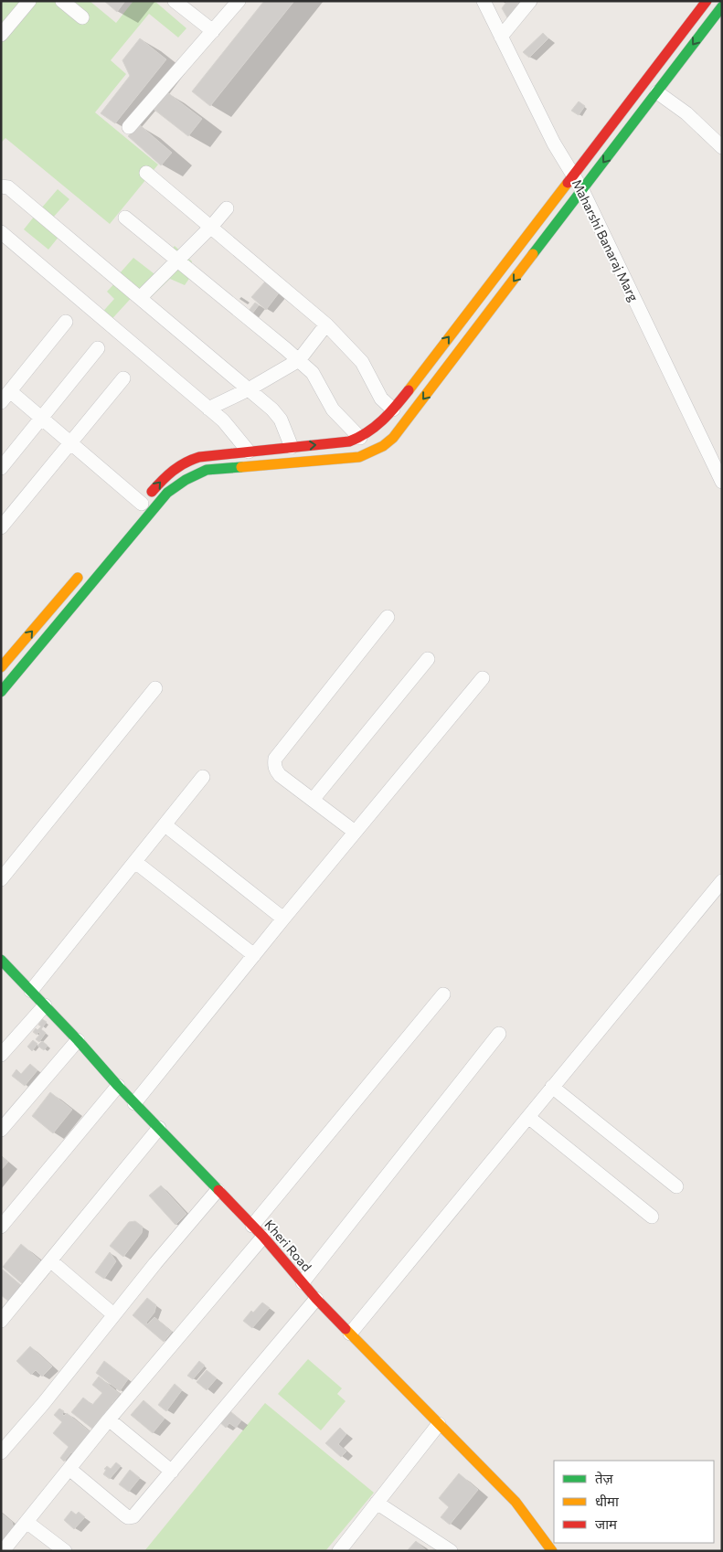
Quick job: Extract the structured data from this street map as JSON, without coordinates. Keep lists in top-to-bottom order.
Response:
{
  "streets": {
    "street": ["Maharshi Banaraj Marg", "Kheri Road"]
  },
  "legend": ["तेज़", "धीमा", "जाम"]
}
